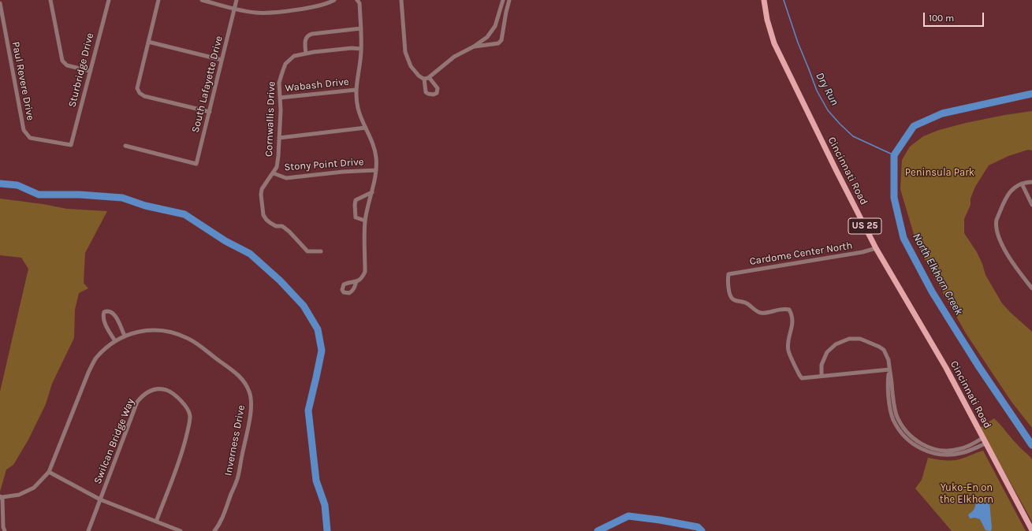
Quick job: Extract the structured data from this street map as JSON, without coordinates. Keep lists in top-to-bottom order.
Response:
{
  "streets": {
    "main road": ["Cincinnati Road", "US 25"],
    "street": [
      "Sturbridge Drive",
      "Paul Revere Drive",
      "South Lafayette Drive",
      "Wabash Drive",
      "Cornwallis Drive",
      "Stony Point Drive",
      "Cardome Center North",
      "Inverness Drive",
      "Swilcan Bridge Way"
    ]
  },
  "crossings": [
    ["Sturbridge Drive", "Paul Revere Drive"],
    ["Wabash Drive", "Cornwallis Drive"],
    ["Cornwallis Drive", "Stony Point Drive"],
    ["Cincinnati Road", "US 25"],
    ["Cincinnati Road", "Cardome Center North"]
  ],
  "water": ["Dry Run", "North Elkhorn Creek"],
  "parks": ["Peninsula Park", "Yuko-En on the Elkhorn"],
  "scale_bar": "100 m"
}
